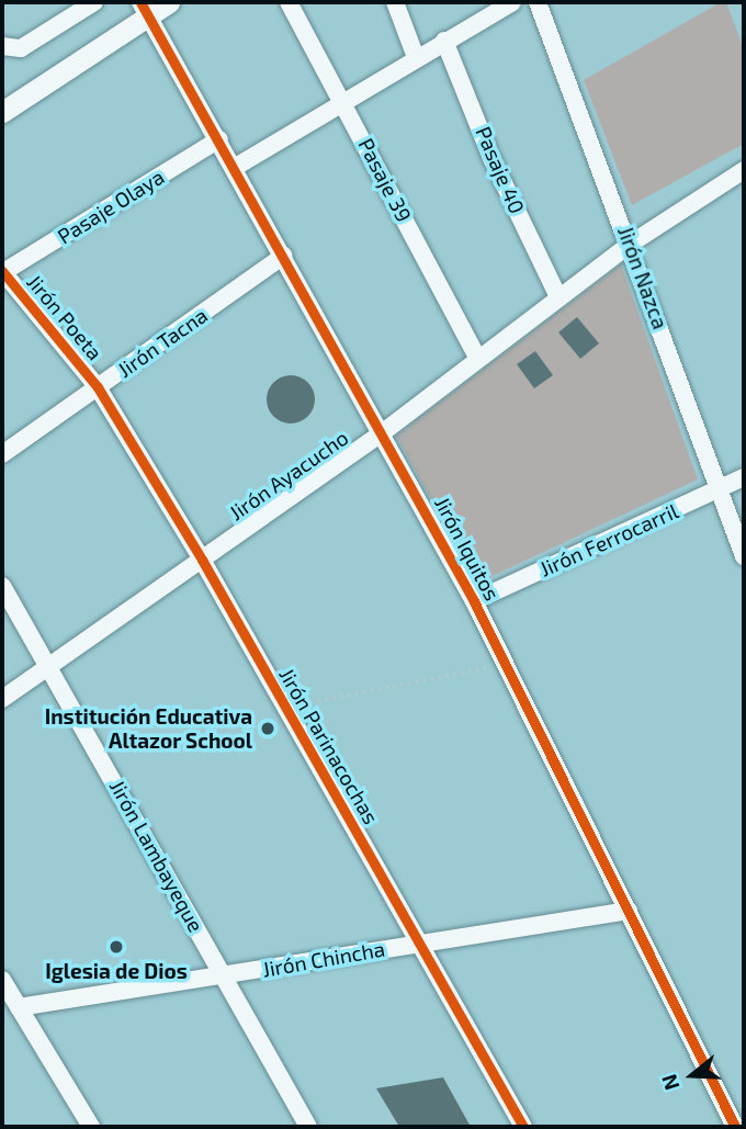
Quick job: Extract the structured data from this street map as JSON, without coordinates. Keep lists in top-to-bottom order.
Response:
{
  "streets": {
    "street": [
      "Pasaje 40",
      "Pasaje 39",
      "Pasaje Olaya",
      "Jirón Nazca",
      "Jirón Poeta",
      "Jirón Tacna",
      "Jirón Ayacucho",
      "Jirón Ferrocarril",
      "Jirón Iquitos",
      "Jirón Parinacochas",
      "Jirón Lambayeque",
      "Jirón Chincha"
    ]
  },
  "crossings": [
    ["Pasaje 40", "Jirón Ayacucho"],
    ["Pasaje 39", "Jirón Ayacucho"],
    ["Pasaje Olaya", "Jirón Poeta"],
    ["Pasaje Olaya", "Jirón Iquitos"],
    ["Jirón Nazca", "Jirón Ayacucho"],
    ["Jirón Nazca", "Jirón Ferrocarril"],
    ["Jirón Poeta", "Jirón Tacna"],
    ["Jirón Poeta", "Jirón Parinacochas"],
    ["Jirón Tacna", "Jirón Iquitos"],
    ["Jirón Tacna", "Jirón Parinacochas"],
    ["Jirón Ayacucho", "Jirón Iquitos"],
    ["Jirón Ayacucho", "Jirón Parinacochas"],
    ["Jirón Ayacucho", "Jirón Lambayeque"],
    ["Jirón Ferrocarril", "Jirón Iquitos"],
    ["Jirón Iquitos", "Jirón Chincha"],
    ["Jirón Parinacochas", "Jirón Chincha"],
    ["Jirón Lambayeque", "Jirón Chincha"]
  ],
  "places": ["Institución Educativa Altazor School", "Iglesia de Dios"],
  "north": "left"
}
